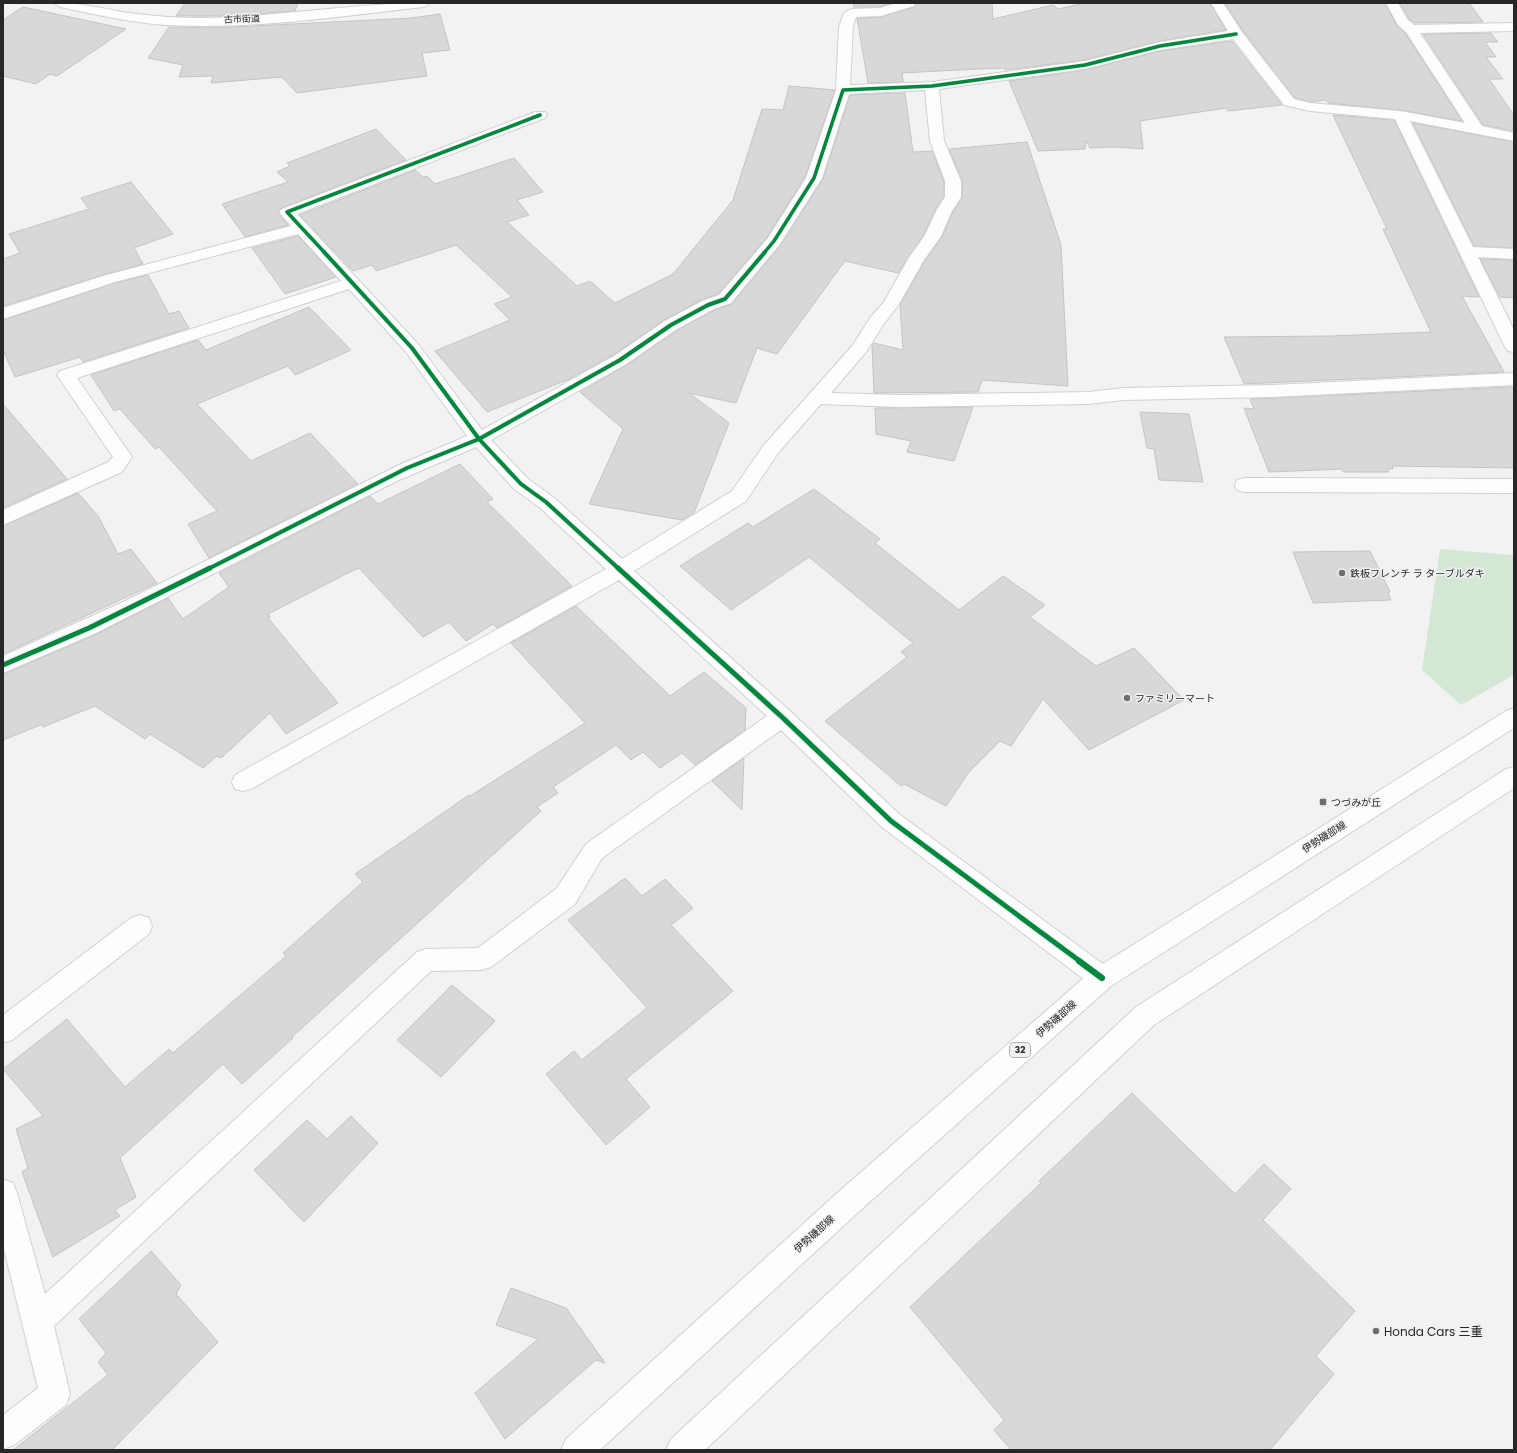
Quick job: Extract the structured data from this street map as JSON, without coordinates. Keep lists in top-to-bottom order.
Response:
{
  "streets": {
    "street": ["古市街道", "伊勢磯部線", "32"]
  },
  "places": {
    "other": ["鉄板フレンチ ラ ターブルダキ", "ファミリーマート", "Honda Cars 三重"],
    "transit": ["つづみが丘"]
  }
}
